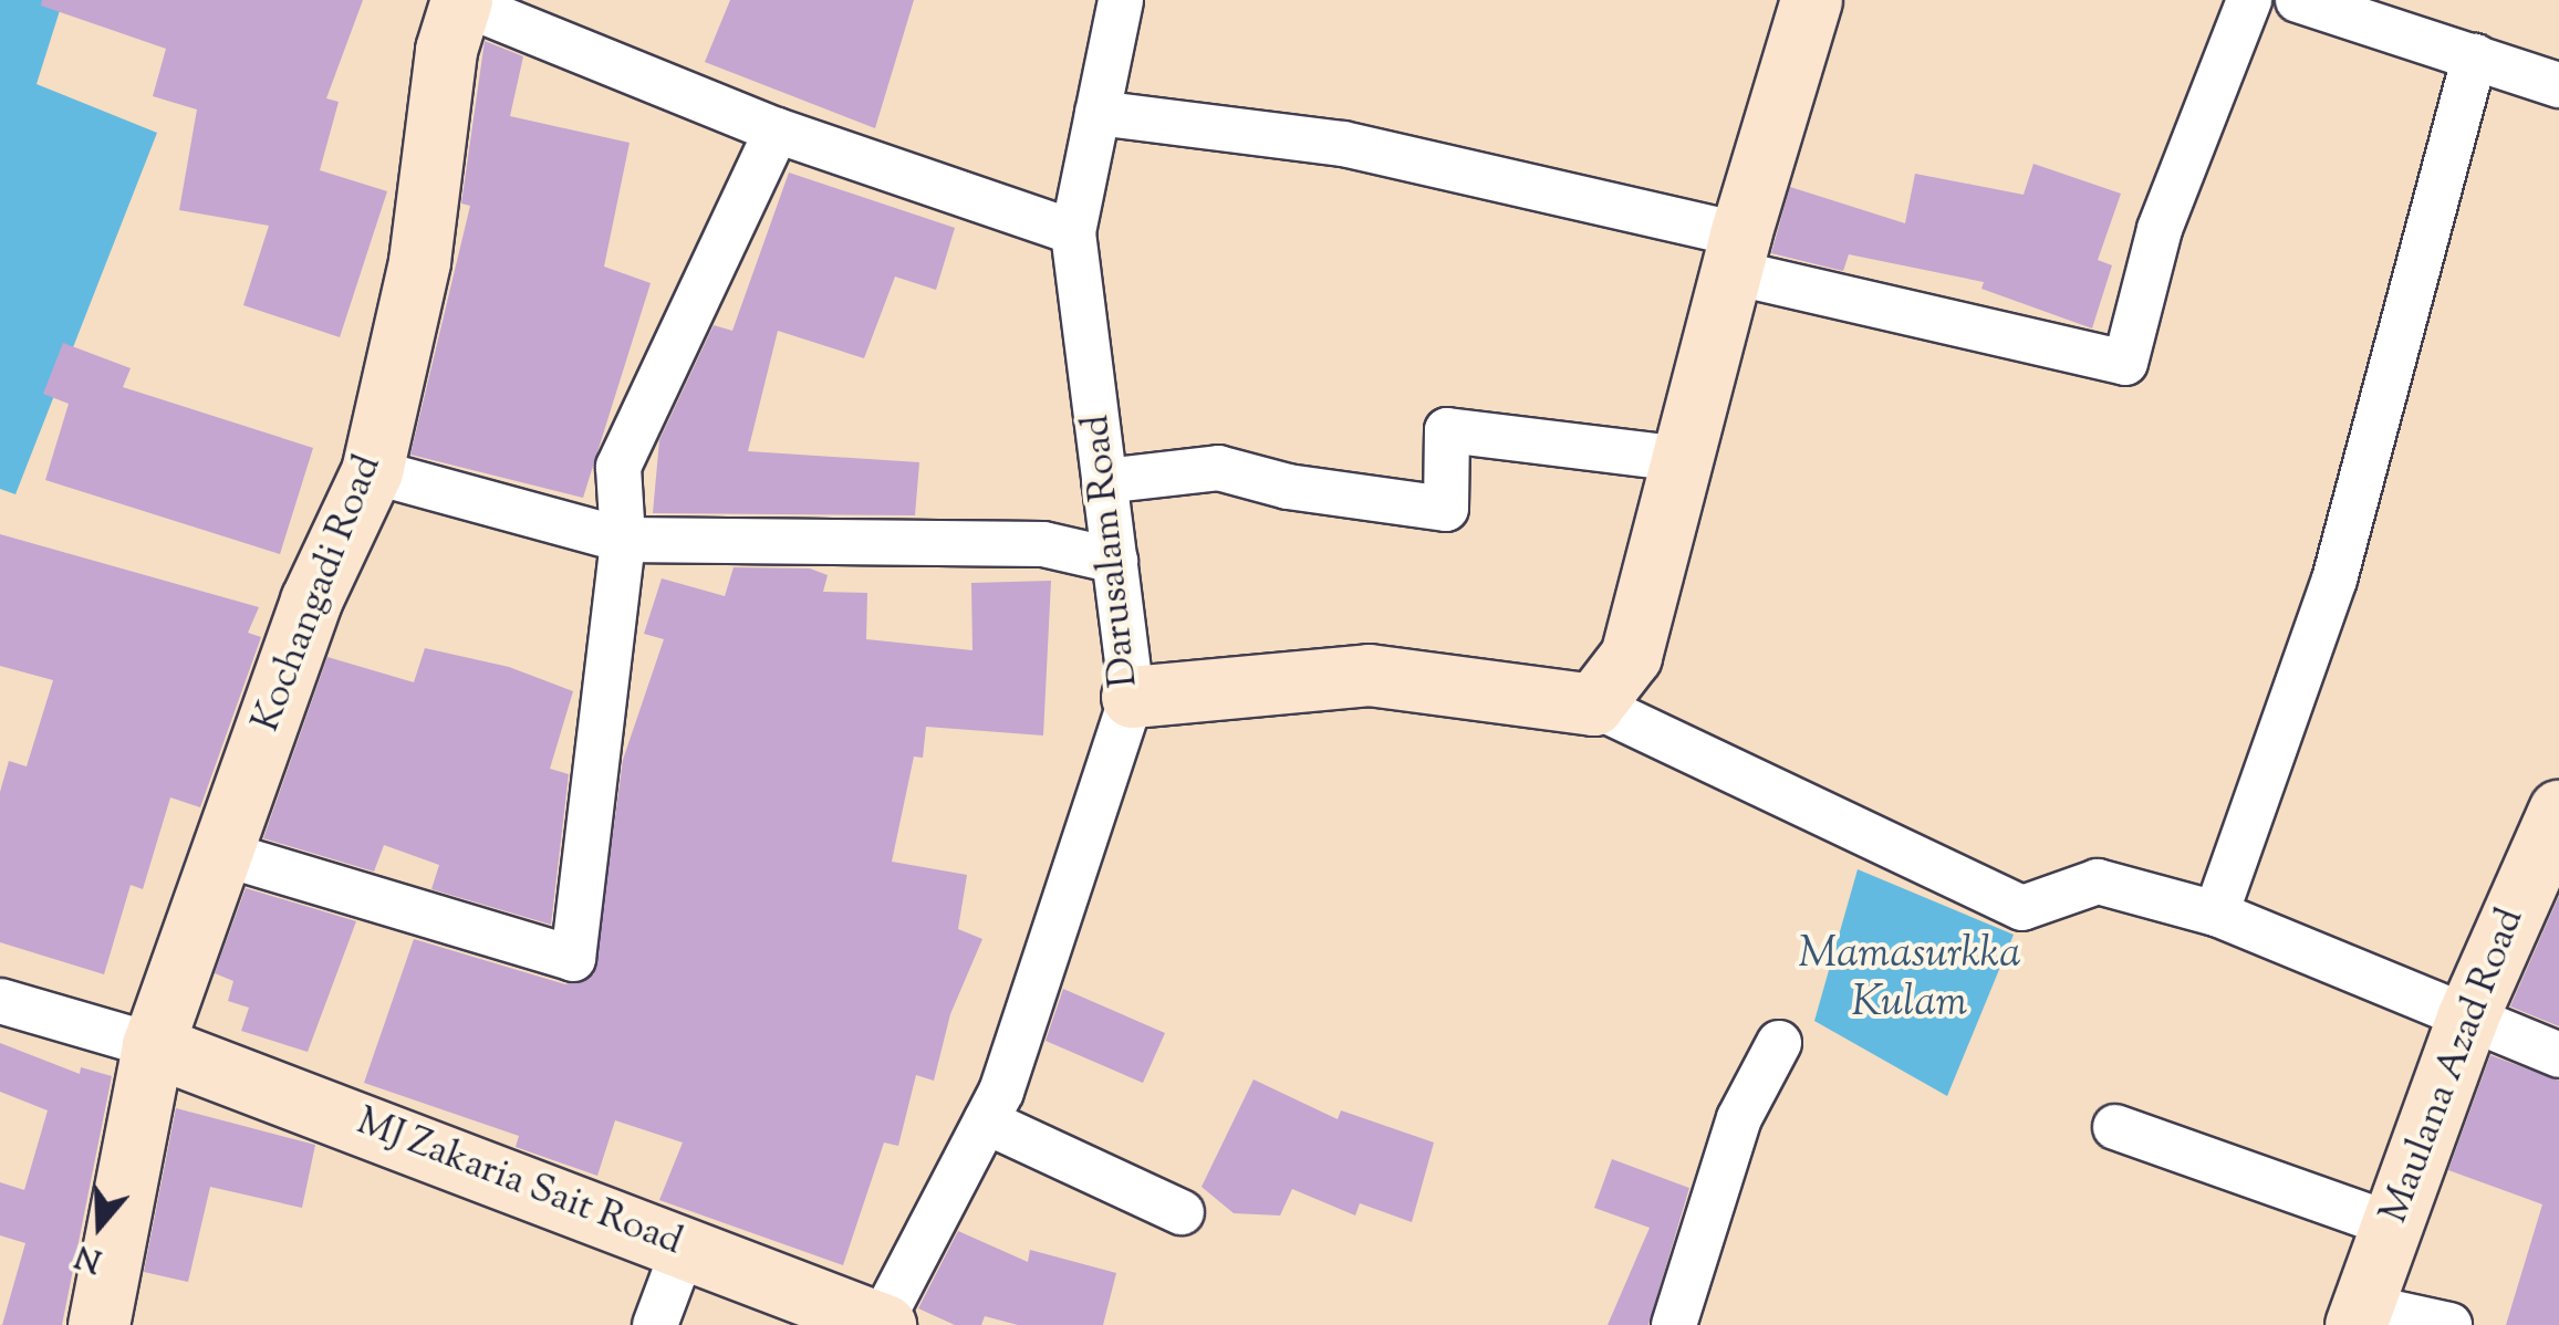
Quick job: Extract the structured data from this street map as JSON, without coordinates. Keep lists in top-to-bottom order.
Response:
{
  "streets": {
    "street": [
      "Darusalam Road",
      "Kochangadi Road",
      "Maulana Azad Road",
      "MJ Zakaria Sait Road"
    ]
  },
  "crossings": [
    ["Darusalam Road", "MJ Zakaria Sait Road"],
    ["Kochangadi Road", "MJ Zakaria Sait Road"]
  ],
  "water": ["Mamasurkka Kulam"],
  "north": "bottom"
}
